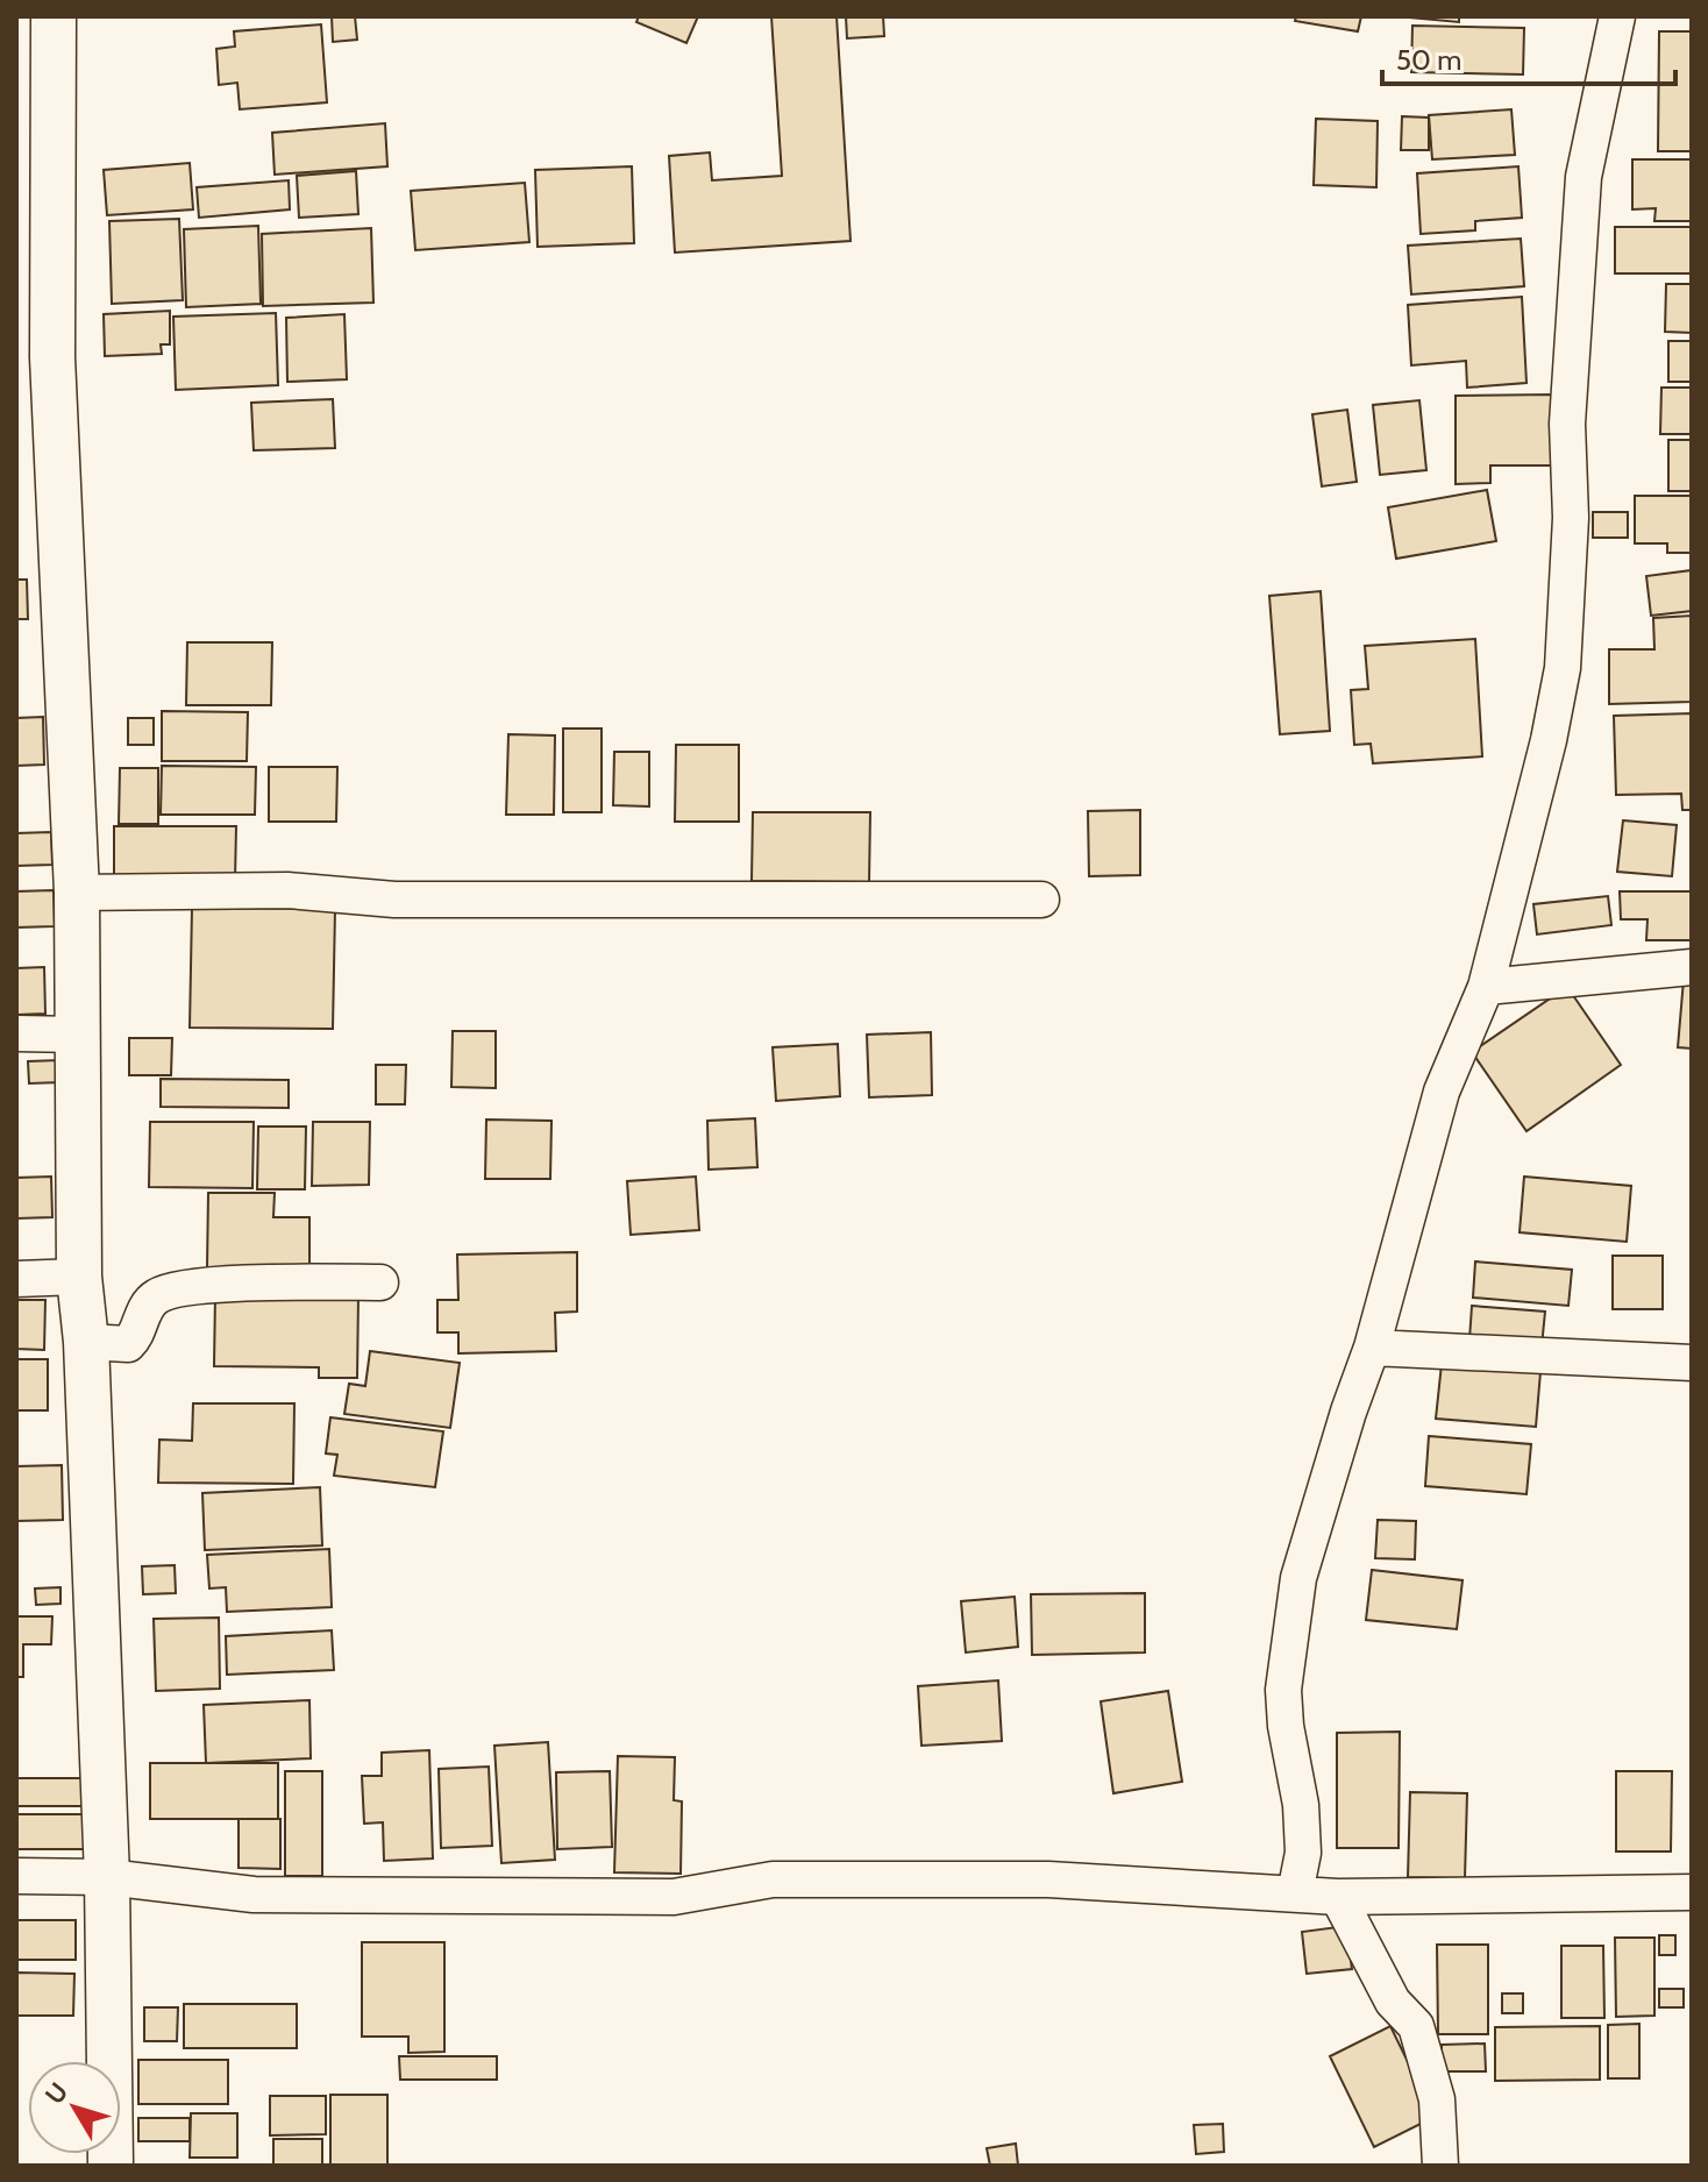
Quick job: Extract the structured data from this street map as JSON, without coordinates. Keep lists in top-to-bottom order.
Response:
{
  "scale_bar": "50 m",
  "north": "top left"
}
